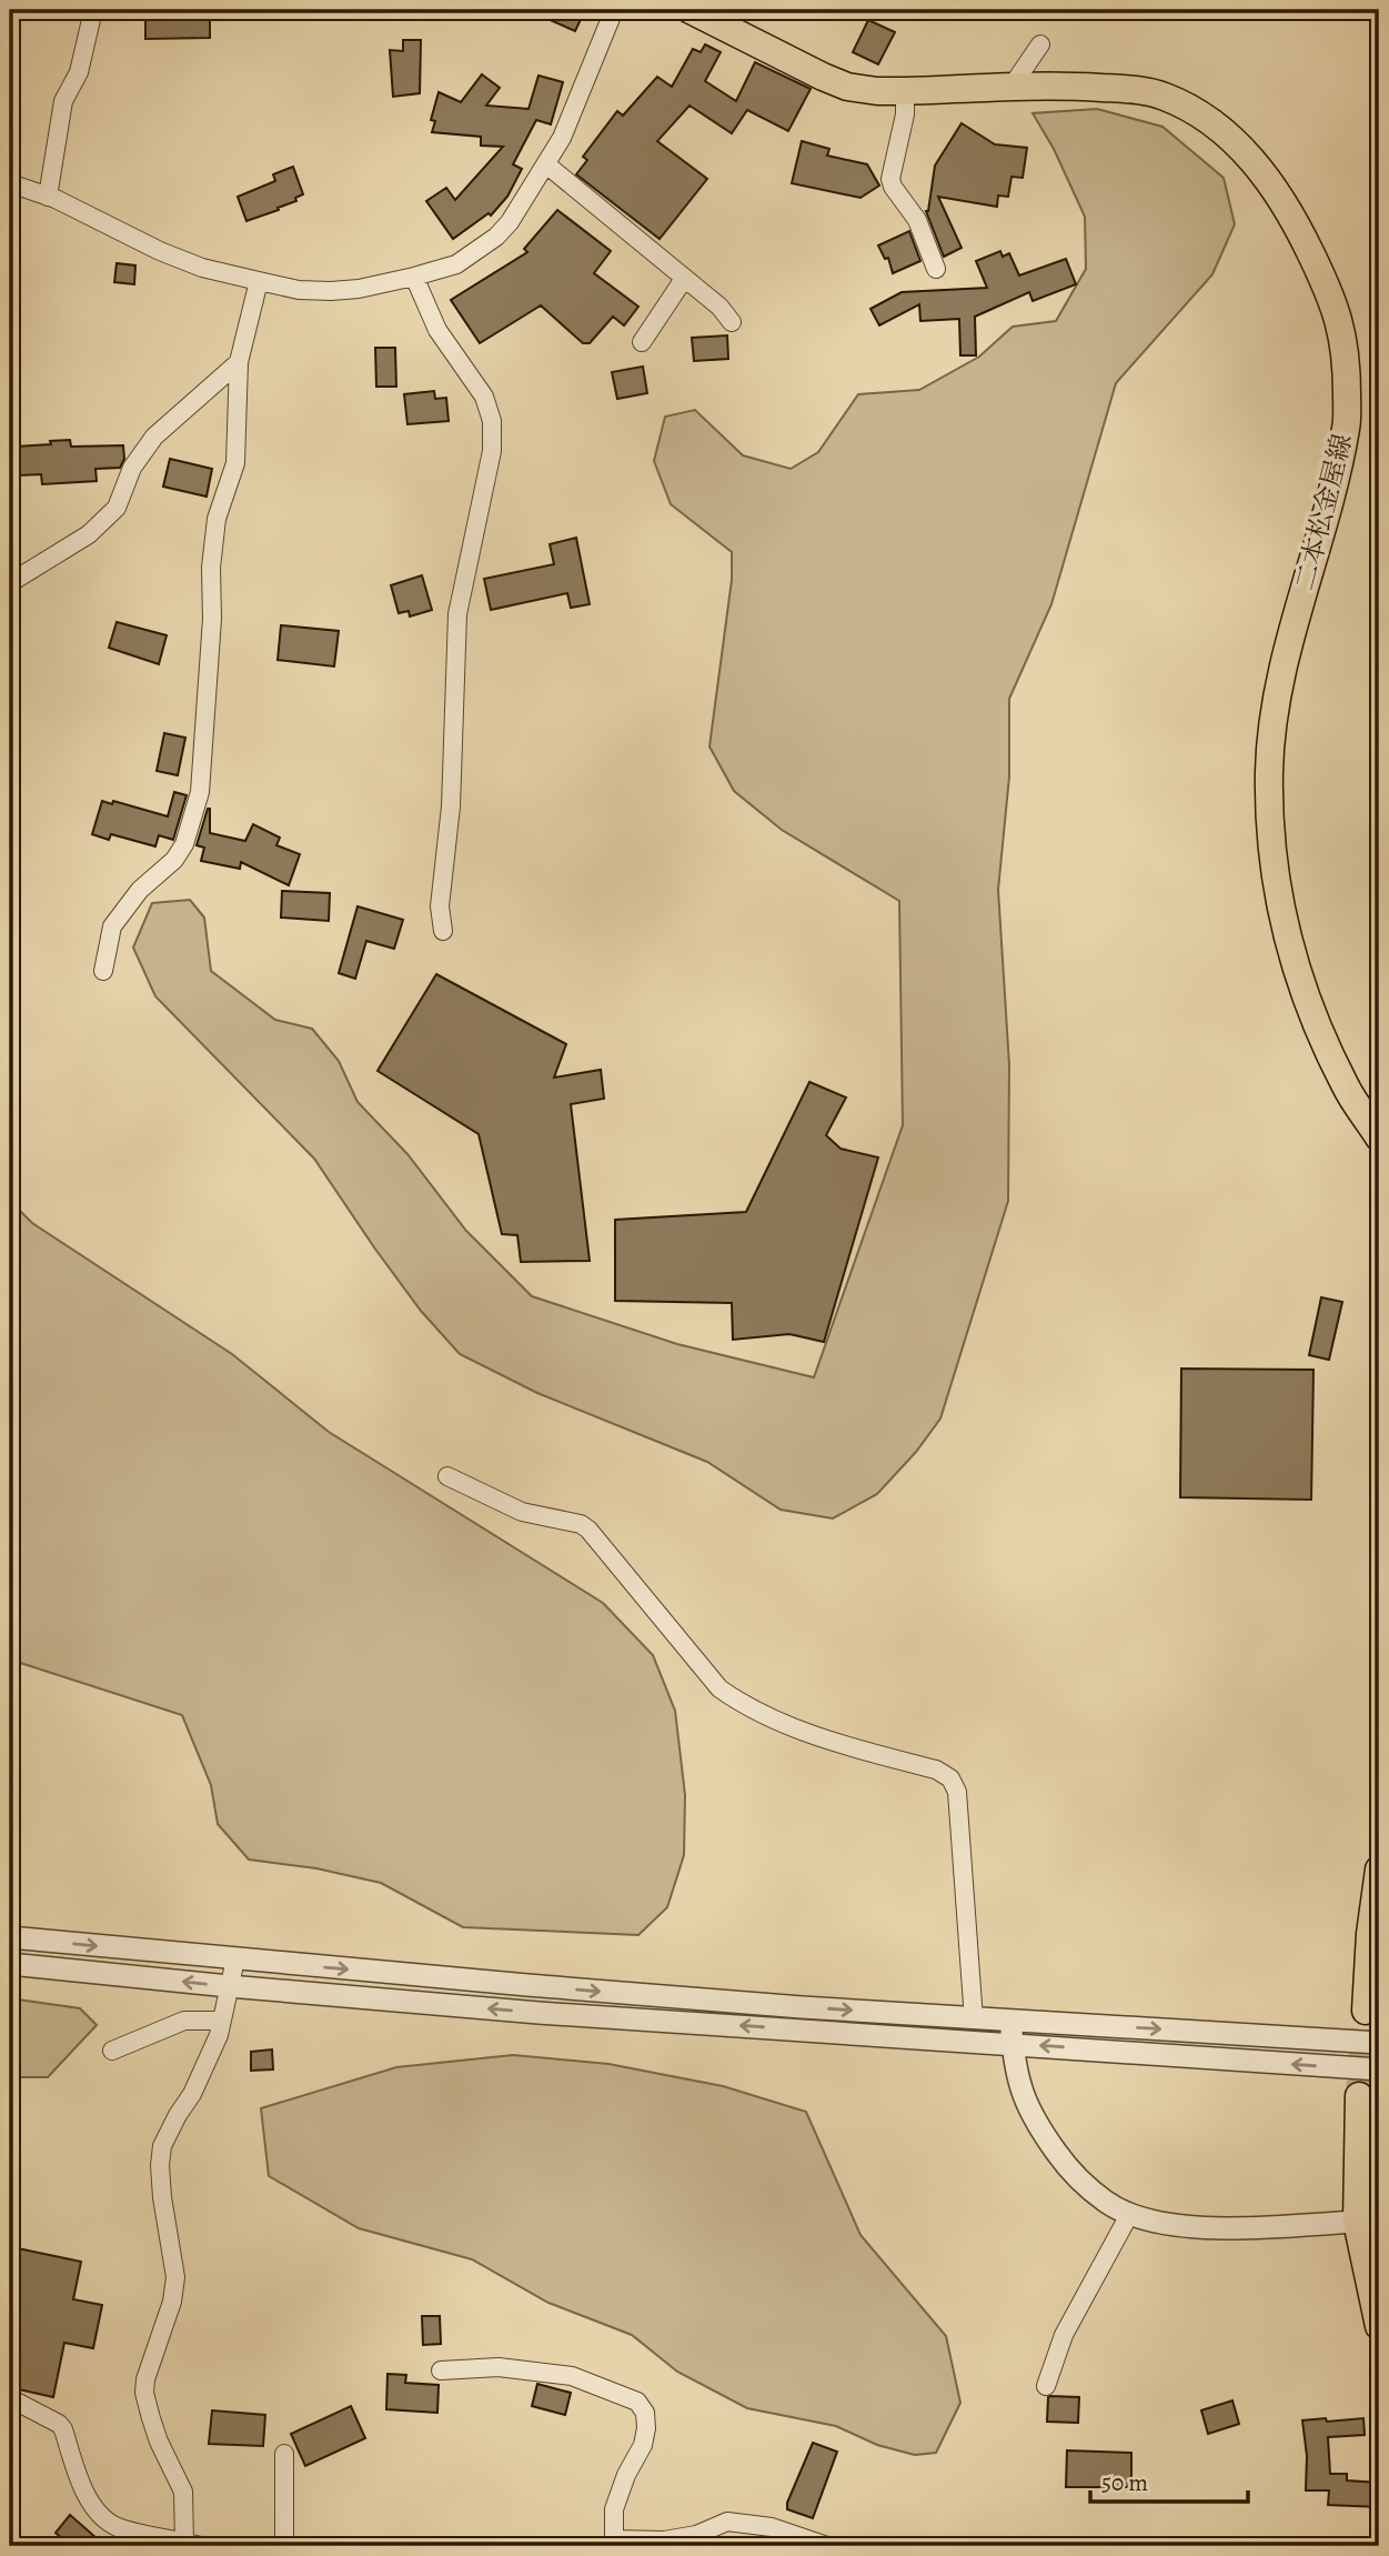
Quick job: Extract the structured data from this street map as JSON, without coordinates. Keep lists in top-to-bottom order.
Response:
{
  "streets": {
    "main road": ["二本松金屋線"]
  },
  "scale_bar": "50 m"
}
